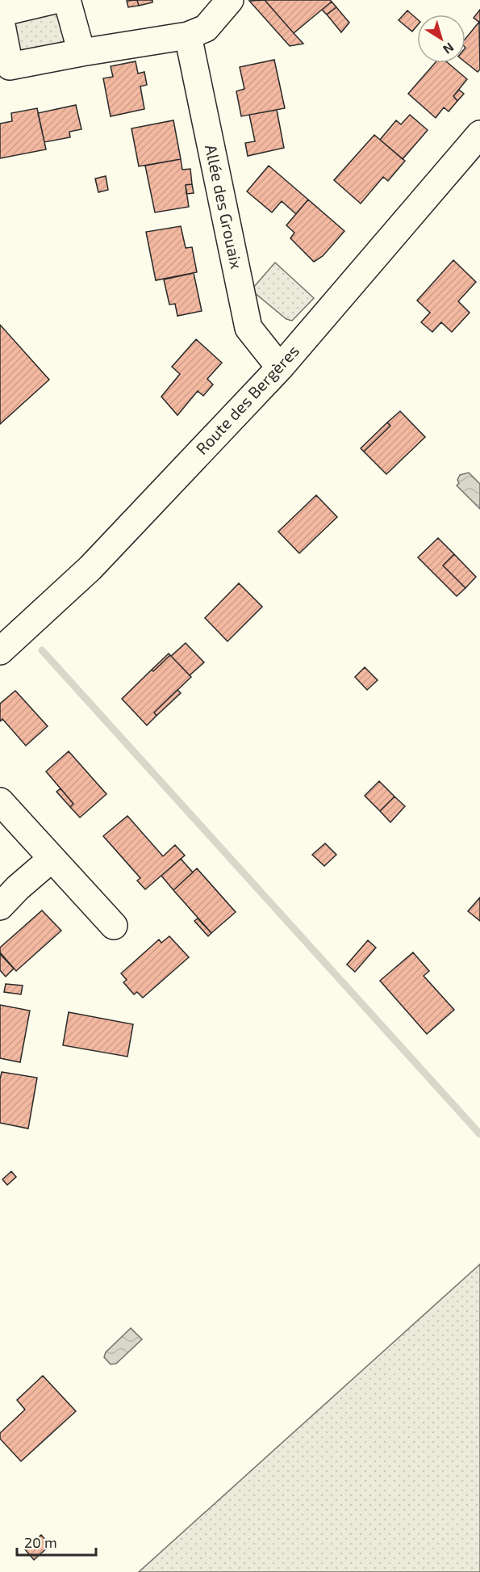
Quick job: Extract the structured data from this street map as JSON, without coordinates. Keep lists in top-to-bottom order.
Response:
{
  "streets": {
    "street": ["Allée des Grouaix", "Route des Bergères"]
  },
  "crossings": [
    ["Allée des Grouaix", "Route des Bergères"]
  ],
  "scale_bar": "20 m",
  "north": "bottom right"
}
